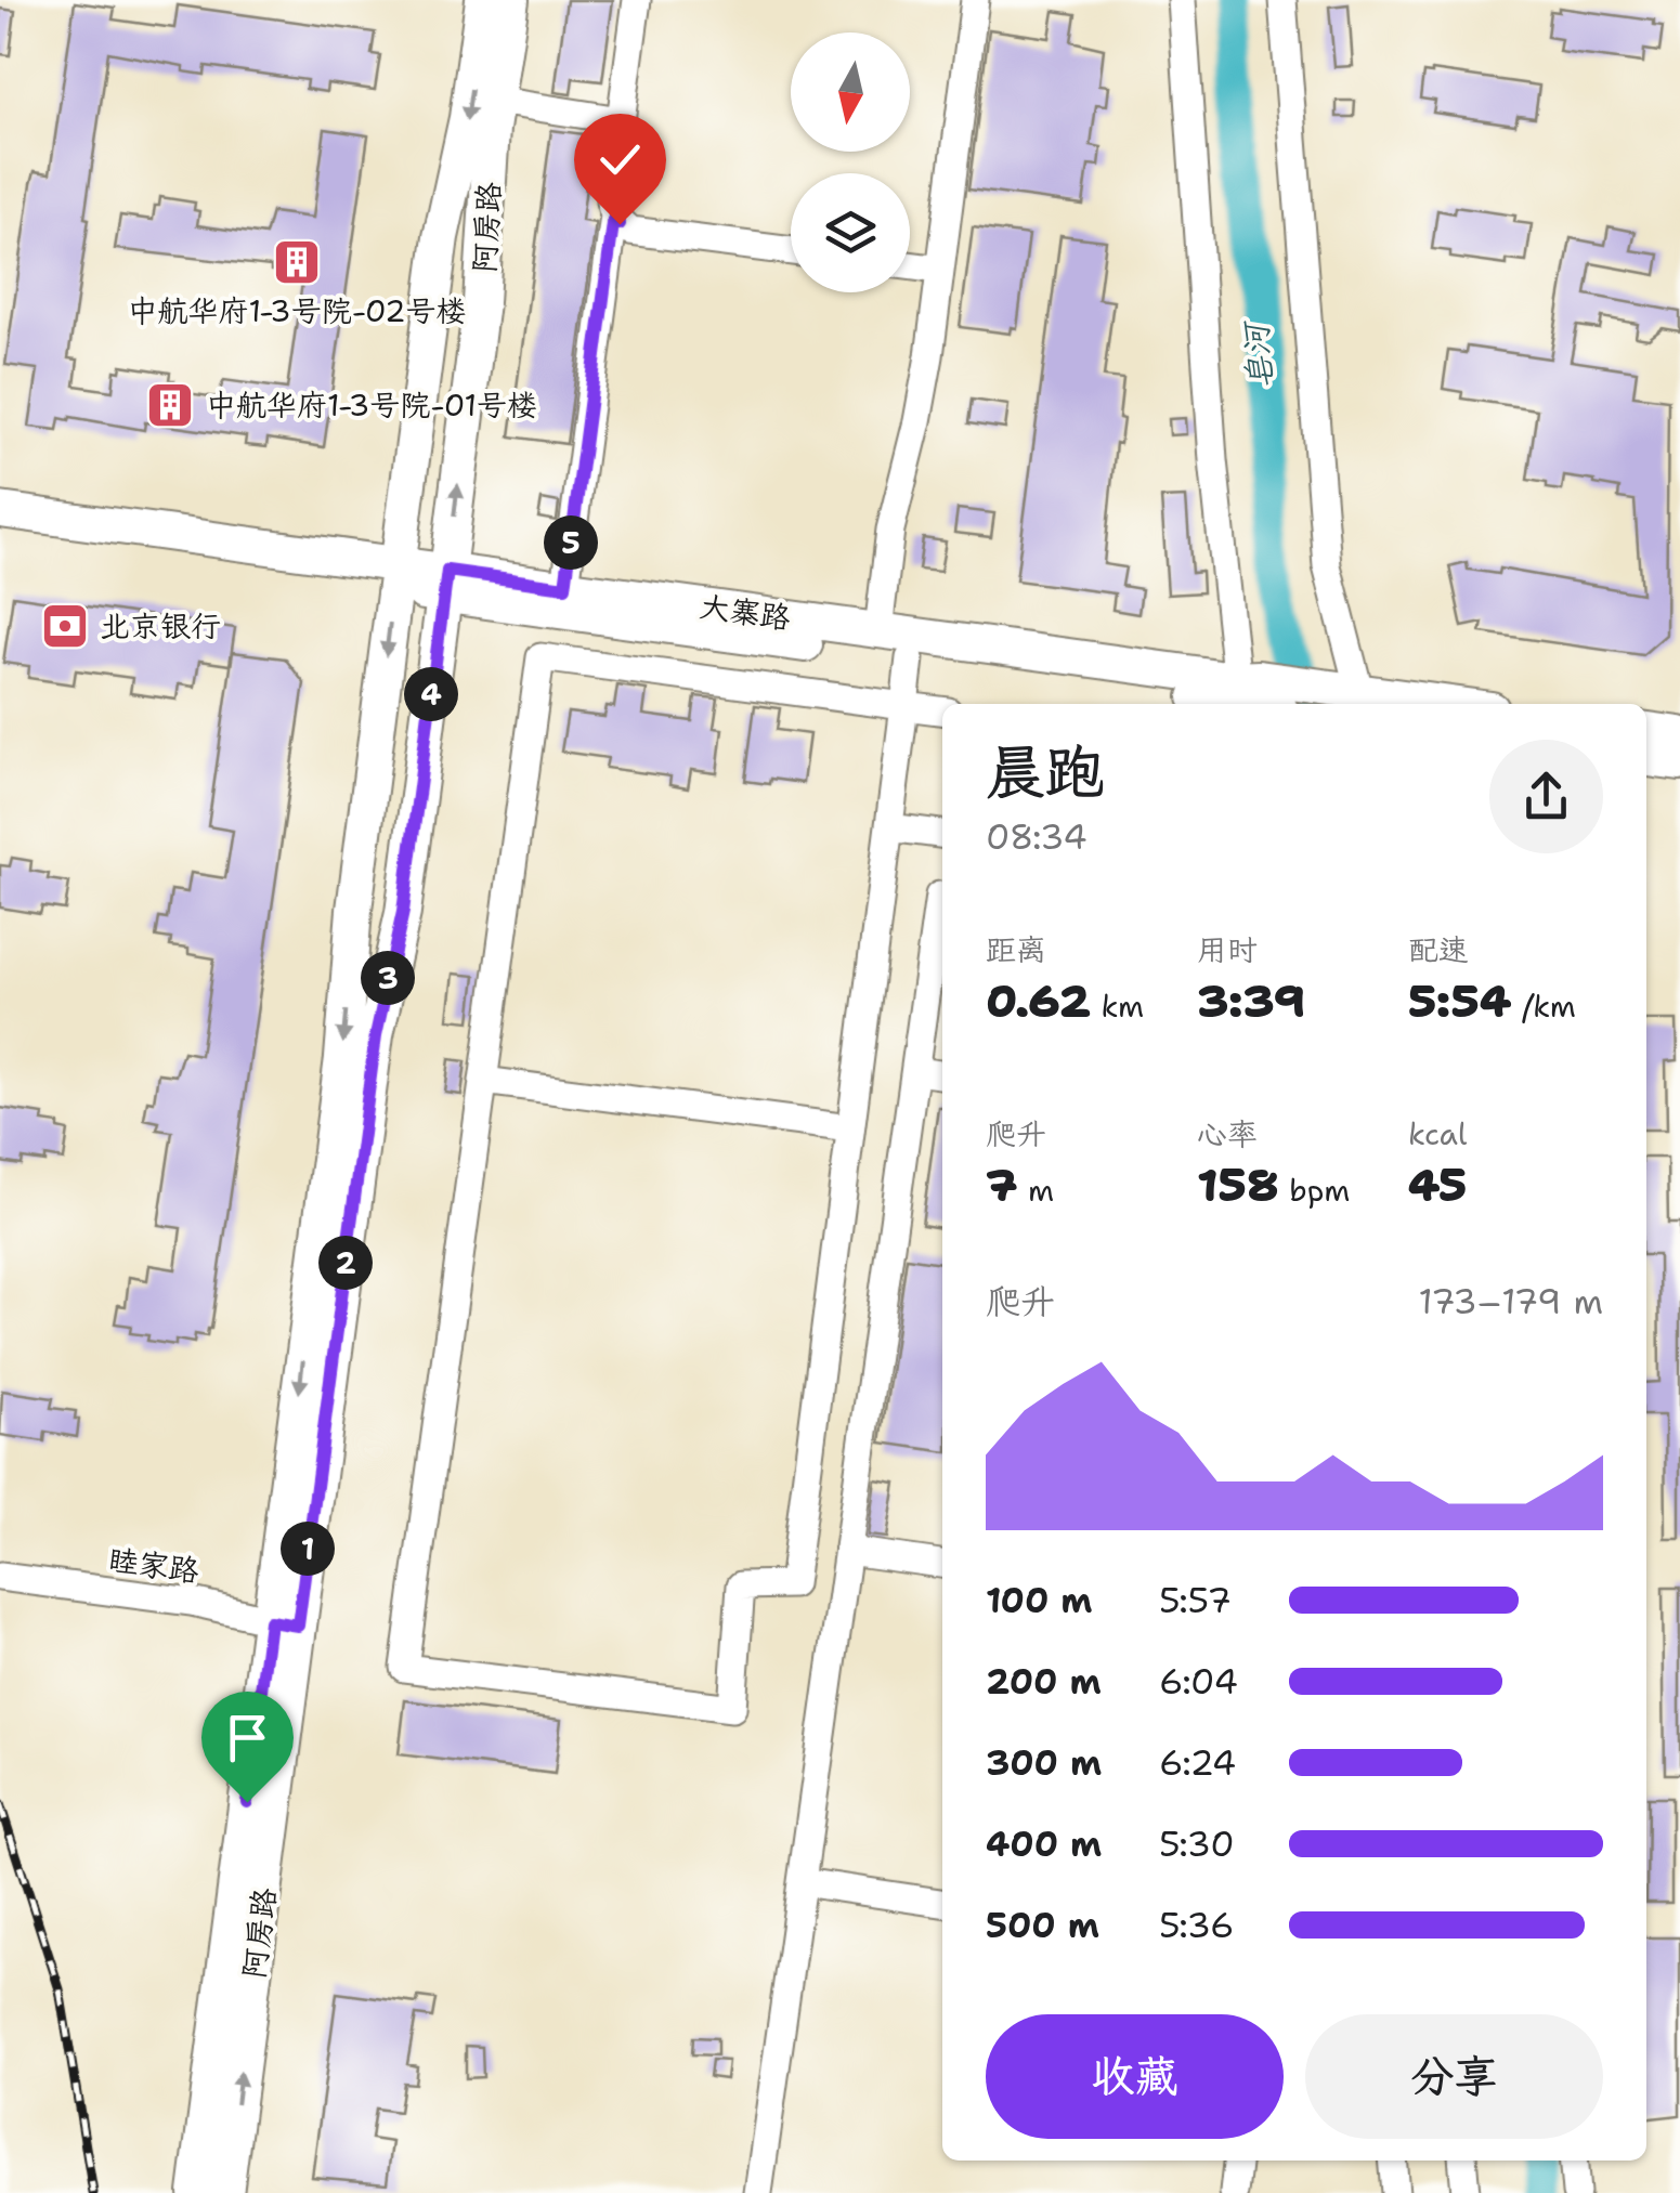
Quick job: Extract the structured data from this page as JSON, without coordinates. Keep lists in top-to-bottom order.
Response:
{
  "streets": {
    "main road": ["阿房路", "大寨路"],
    "street": ["睦家路"]
  },
  "crossings": [
    ["阿房路", "大寨路"],
    ["阿房路", "睦家路"]
  ],
  "water": ["皂河"],
  "places": {
    "building": ["中航华府1-3号院-02号楼", "中航华府1-3号院-01号楼"],
    "bank": ["北京银行"]
  },
  "north": "bottom",
  "page": {
    "pins": [
      "5",
      "4",
      "3",
      "2",
      "1"
    ],
    "heading": ["晨跑", "08:34"],
    "stats": [
      ["距离", "0.62 km"],
      ["用时", "3:39"],
      ["配速", "5:54 /km"],
      ["爬升", "7 m"],
      ["心率", "158 bpm"],
      ["kcal", "45"]
    ],
    "chart": ["爬升", "173–179 m"],
    "list": [
      {
        "name": "100 m",
        "note": "5:57"
      },
      {
        "name": "200 m",
        "note": "6:04"
      },
      {
        "name": "300 m",
        "note": "6:24"
      },
      {
        "name": "400 m",
        "note": "5:30"
      },
      {
        "name": "500 m",
        "note": "5:36"
      }
    ],
    "buttons": ["收藏", "分享"]
  }
}
